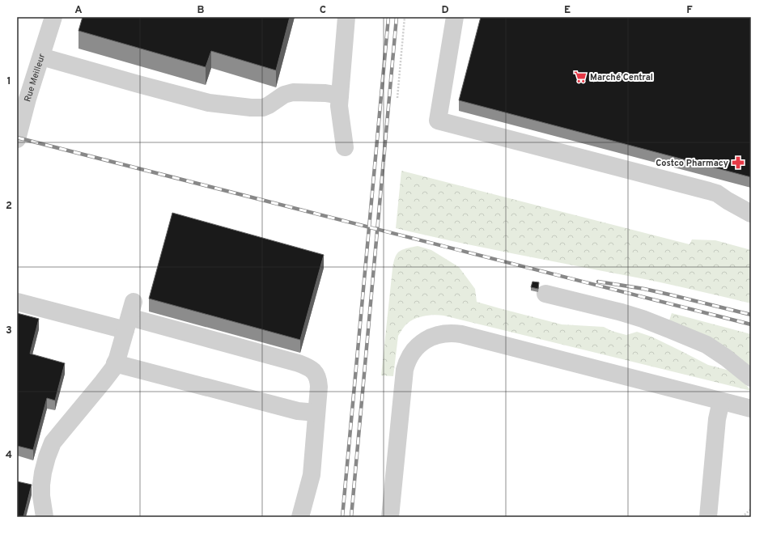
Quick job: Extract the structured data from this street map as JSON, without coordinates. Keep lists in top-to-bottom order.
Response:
{
  "streets": {
    "street": ["Rue Meilleur"]
  },
  "places": {
    "supermarket": ["Marché Central"],
    "pharmacy": ["Costco Pharmacy"]
  },
  "grid": {
    "columns": [
      "A",
      "B",
      "C",
      "D",
      "E",
      "F"
    ],
    "rows": [
      "1",
      "2",
      "3",
      "4"
    ]
  }
}
